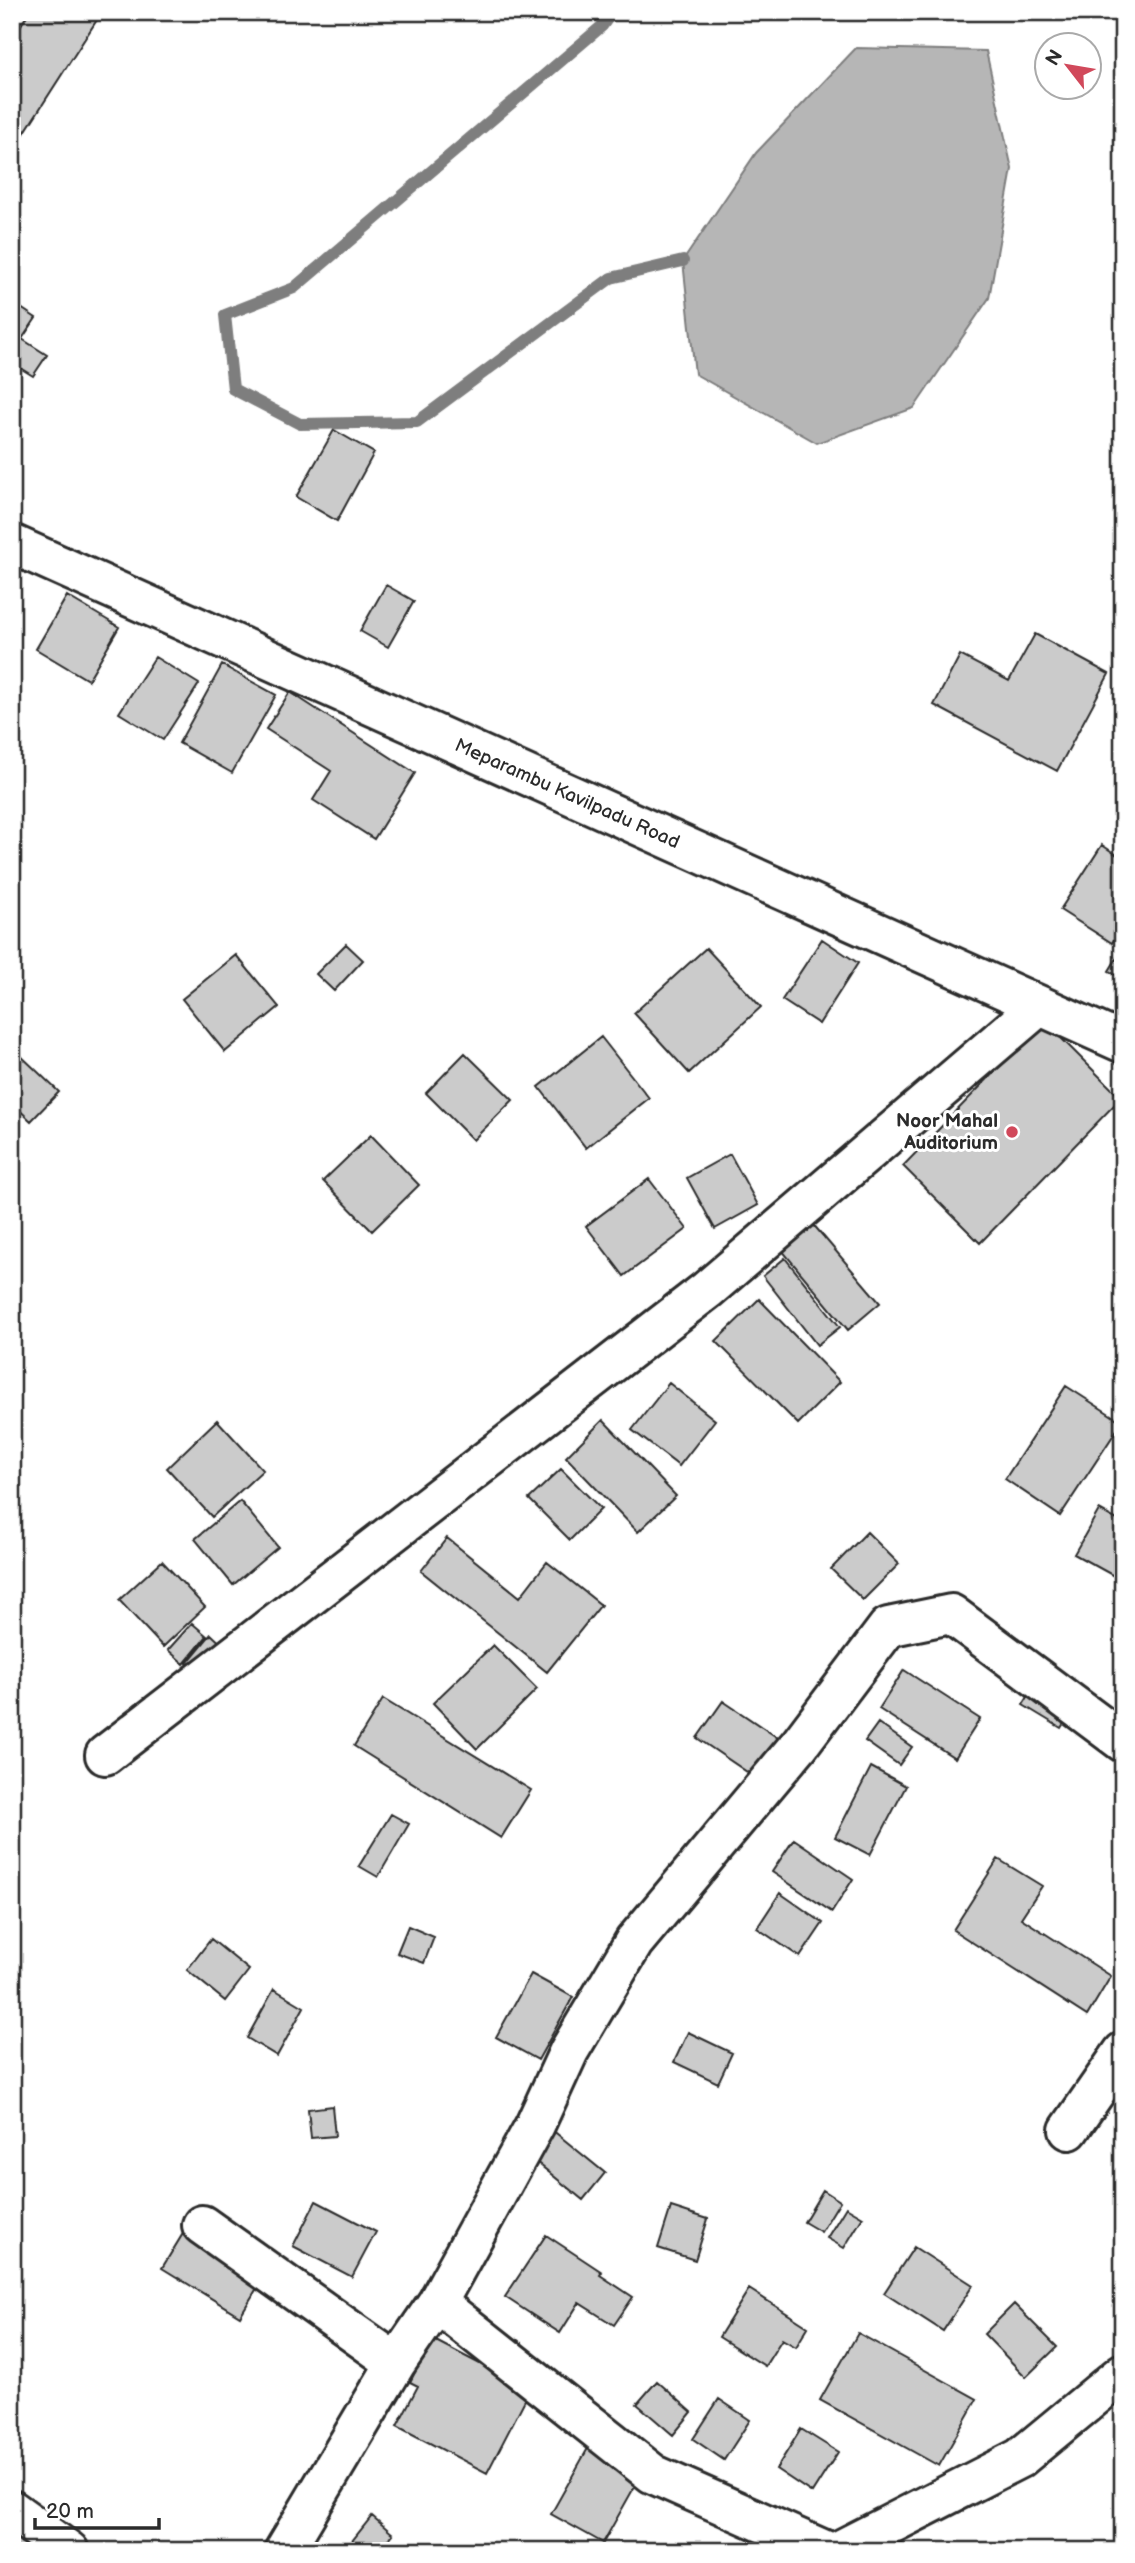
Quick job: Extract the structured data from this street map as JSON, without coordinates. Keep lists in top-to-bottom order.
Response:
{
  "streets": {
    "street": ["Meparambu Kavilpadu Road"]
  },
  "places": ["Noor Mahal Auditorium"],
  "scale_bar": "20 m",
  "north": "top left"
}
